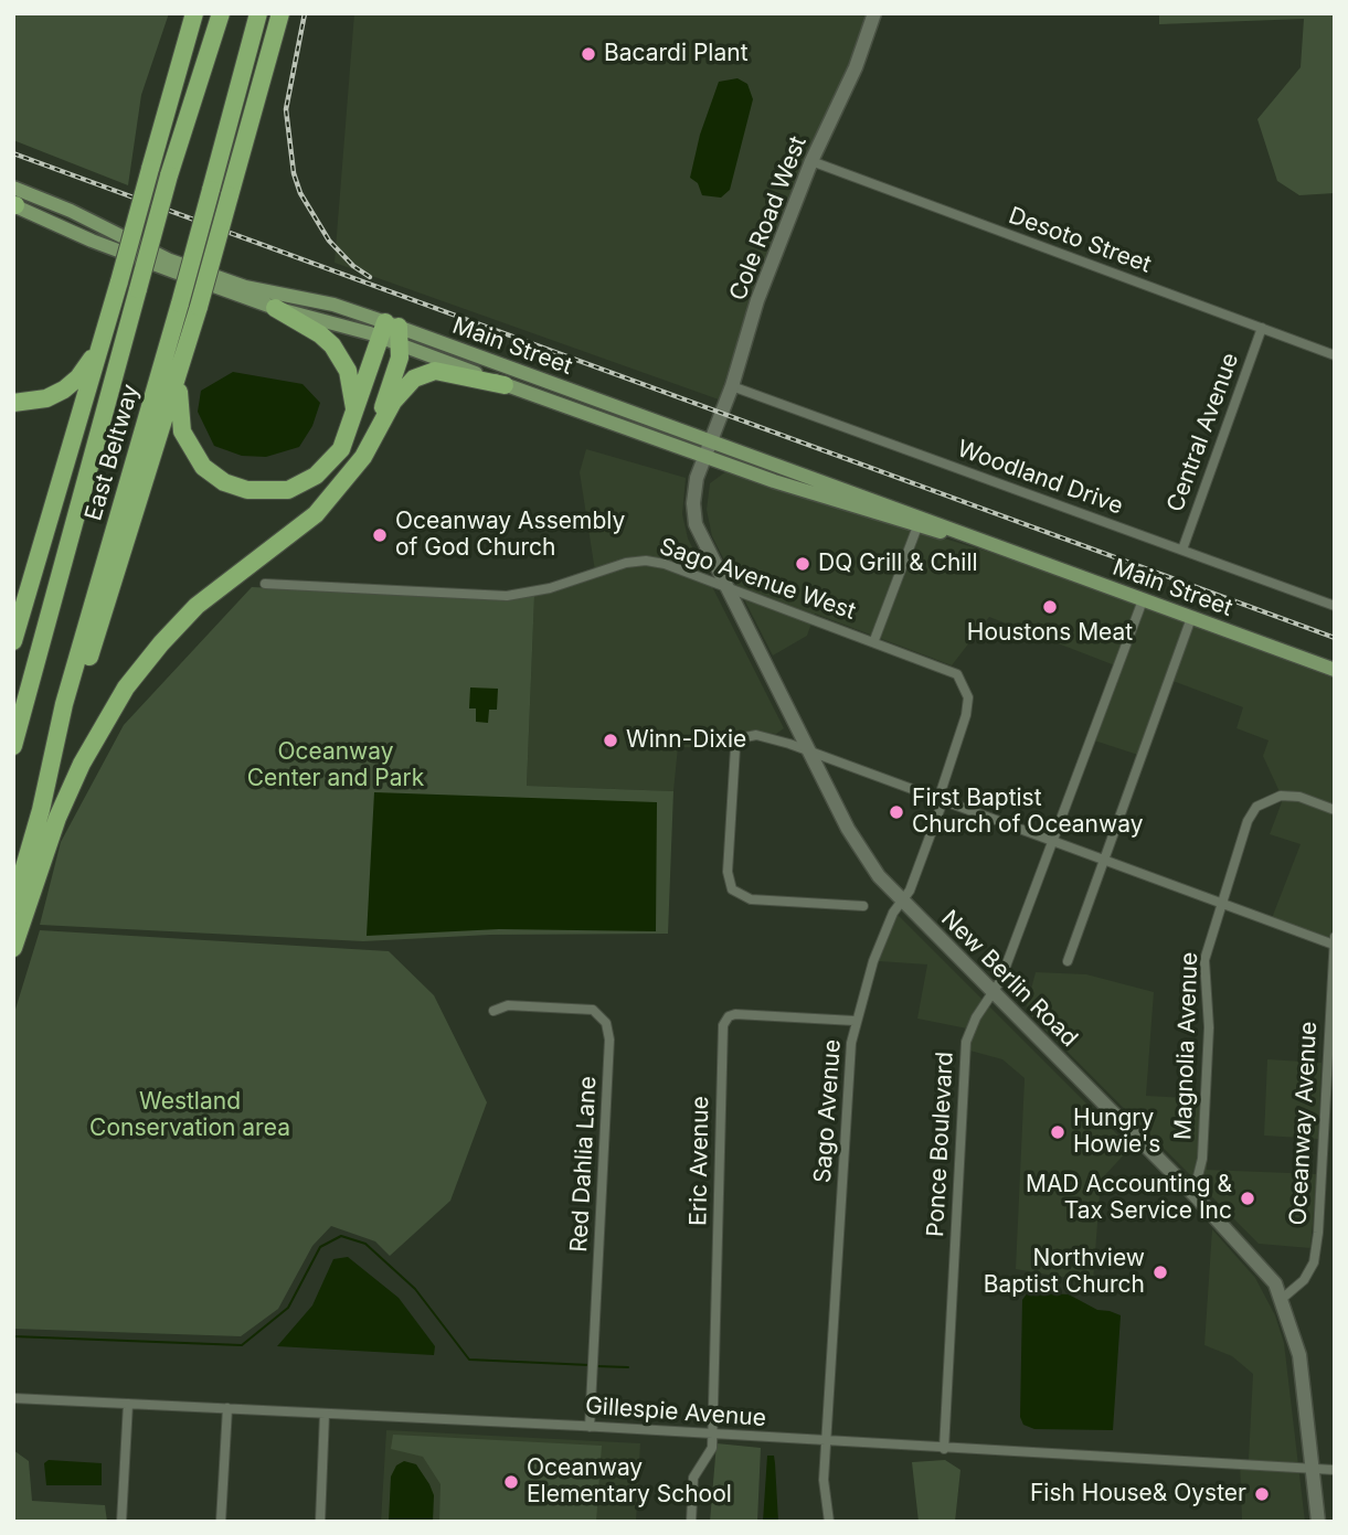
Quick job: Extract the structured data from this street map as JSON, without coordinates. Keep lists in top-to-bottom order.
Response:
{
  "streets": {
    "highway": ["East Beltway"],
    "main road": ["Main Street"],
    "street": [
      "Cole Road West",
      "Desoto Street",
      "Central Avenue",
      "Woodland Drive",
      "Sago Avenue West",
      "New Berlin Road",
      "Magnolia Avenue",
      "Sago Avenue",
      "Oceanway Avenue",
      "Ponce Boulevard",
      "Eric Avenue",
      "Red Dahlia Lane",
      "Gillespie Avenue"
    ]
  },
  "crossings": [
    ["Cole Road West", "Desoto Street"],
    ["Cole Road West", "Main Street"],
    ["Cole Road West", "Woodland Drive"],
    ["Cole Road West", "New Berlin Road"],
    ["Desoto Street", "Central Avenue"],
    ["Main Street", "New Berlin Road"],
    ["Main Street", "Ponce Boulevard"],
    ["Central Avenue", "Woodland Drive"],
    ["Sago Avenue West", "New Berlin Road"],
    ["Sago Avenue West", "Sago Avenue"],
    ["New Berlin Road", "Magnolia Avenue"],
    ["New Berlin Road", "Sago Avenue"],
    ["New Berlin Road", "Oceanway Avenue"],
    ["New Berlin Road", "Ponce Boulevard"],
    ["New Berlin Road", "Gillespie Avenue"],
    ["Sago Avenue", "Eric Avenue"],
    ["Sago Avenue", "Gillespie Avenue"],
    ["Ponce Boulevard", "Gillespie Avenue"],
    ["Eric Avenue", "Gillespie Avenue"],
    ["Red Dahlia Lane", "Gillespie Avenue"]
  ],
  "parks": ["Oceanway Center and Park", "Westland Conservation area"],
  "places": [
    "Bacardi Plant",
    "Oceanway Assembly of God Church",
    "DQ Grill & Chill",
    "Houstons Meat",
    "Winn-Dixie",
    "First Baptist Church of Oceanway",
    "Hungry Howie's",
    "MAD Accounting & Tax Service Inc",
    "Northview Baptist Church",
    "Oceanway Elementary School",
    "Fish House& Oyster"
  ]
}
